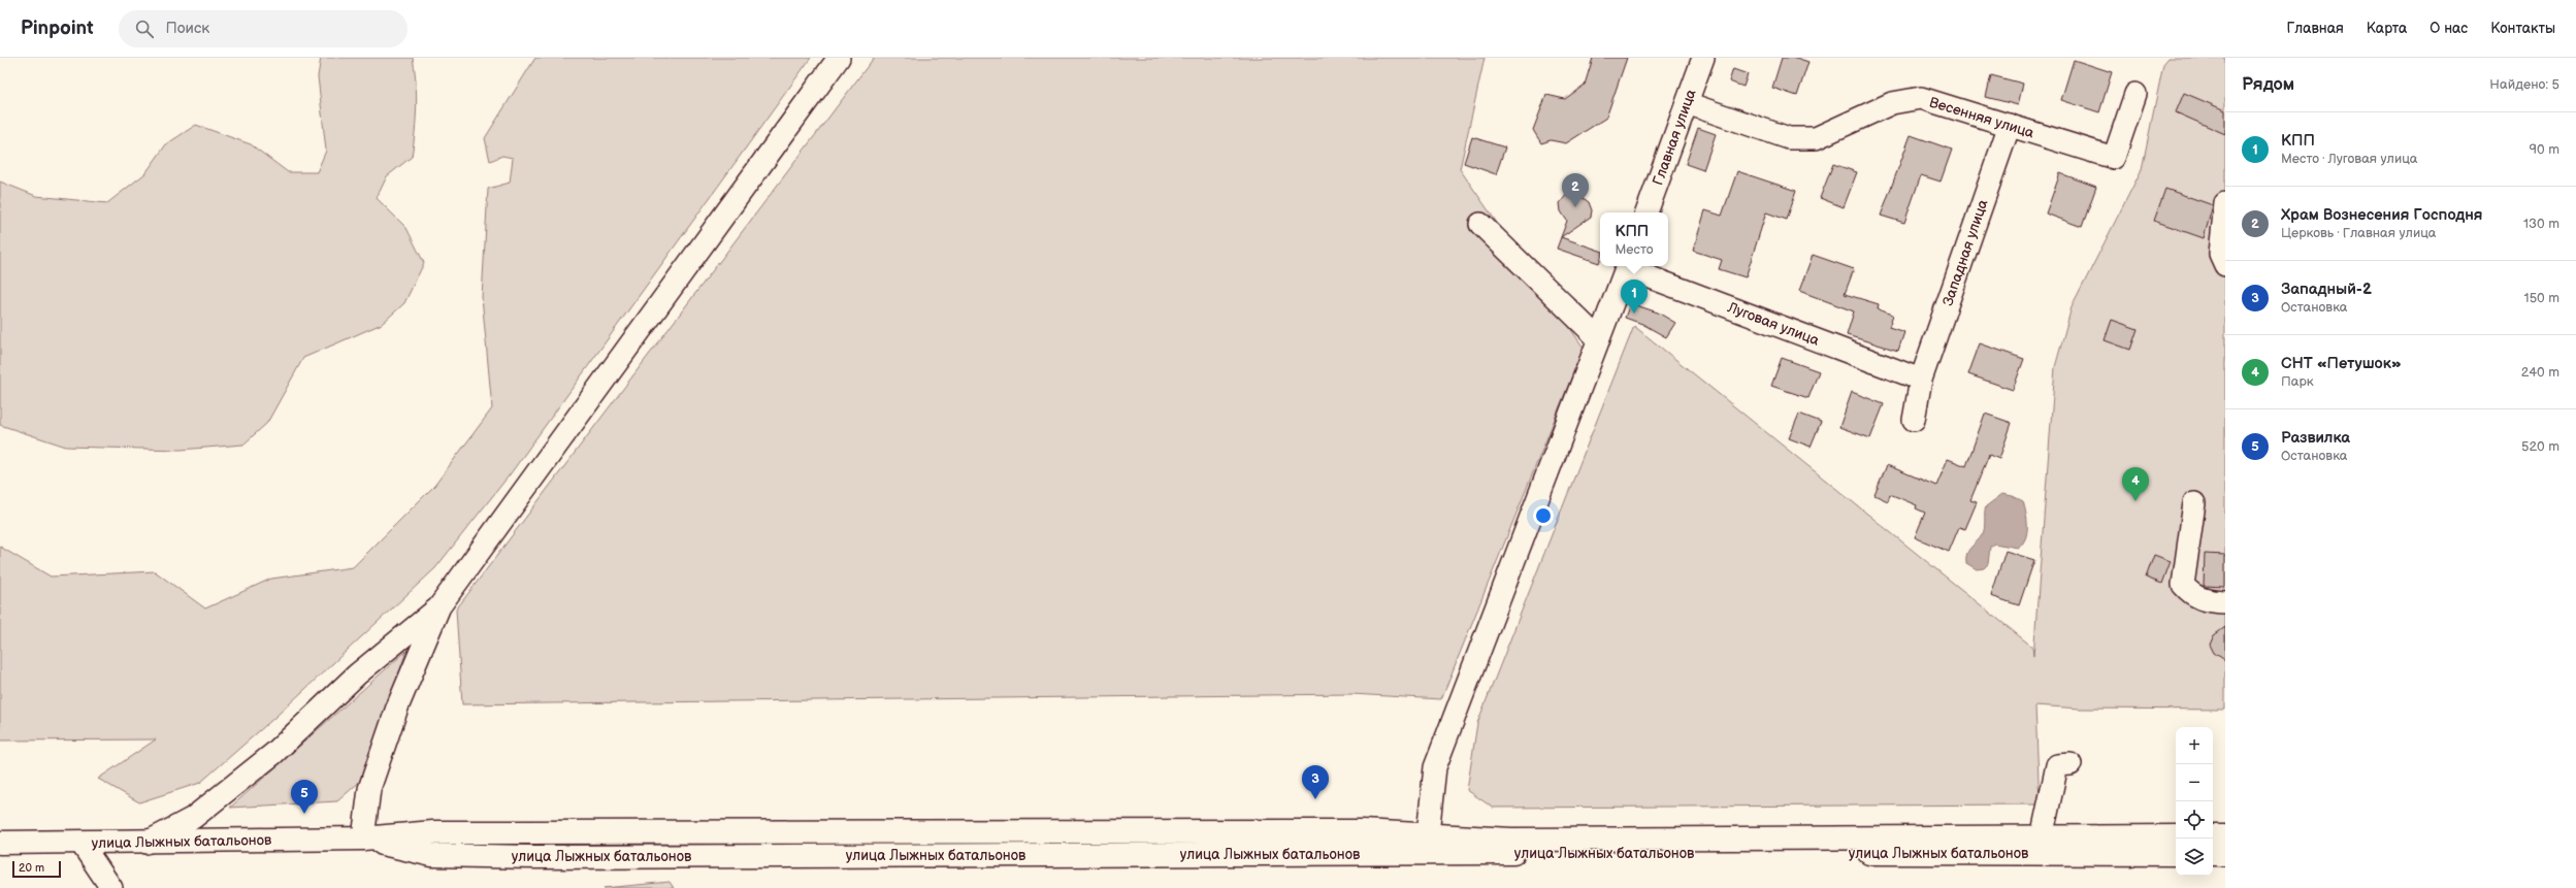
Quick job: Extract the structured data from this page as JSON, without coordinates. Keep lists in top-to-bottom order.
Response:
{
  "streets": {
    "main road": ["улица Лыжных батальонов"],
    "street": [
      "Весенняя улица",
      "Главная улица",
      "Западная улица",
      "Луговая улица"
    ]
  },
  "crossings": [
    ["Весенняя улица", "Главная улица"],
    ["Весенняя улица", "Западная улица"],
    ["Западная улица", "Луговая улица"]
  ],
  "scale_bar": "20 m",
  "page": {
    "header": "Pinpoint",
    "search": "Поиск",
    "nav": [
      "Главная",
      "Карта",
      "О нас",
      "Контакты"
    ],
    "heading": ["Рядом", "Найдено: 5"],
    "list": [
      {
        "mark": "1",
        "name": "КПП",
        "note": "Место · Луговая улица",
        "value": "90 m"
      },
      {
        "mark": "2",
        "name": "Храм Вознесения Господня",
        "note": "Церковь · Главная улица",
        "value": "130 m"
      },
      {
        "mark": "3",
        "name": "Западный-2",
        "note": "Остановка",
        "value": "150 m"
      },
      {
        "mark": "4",
        "name": "СНТ «Петушок»",
        "note": "Парк",
        "value": "240 m"
      },
      {
        "mark": "5",
        "name": "Развилка",
        "note": "Остановка",
        "value": "520 m"
      }
    ],
    "pins": [
      "2",
      "1",
      "4",
      "3",
      "5"
    ],
    "popup": ["КПП", "Место"],
    "map_buttons": ["+", "−"],
    "scale": "20 m"
  }
}
